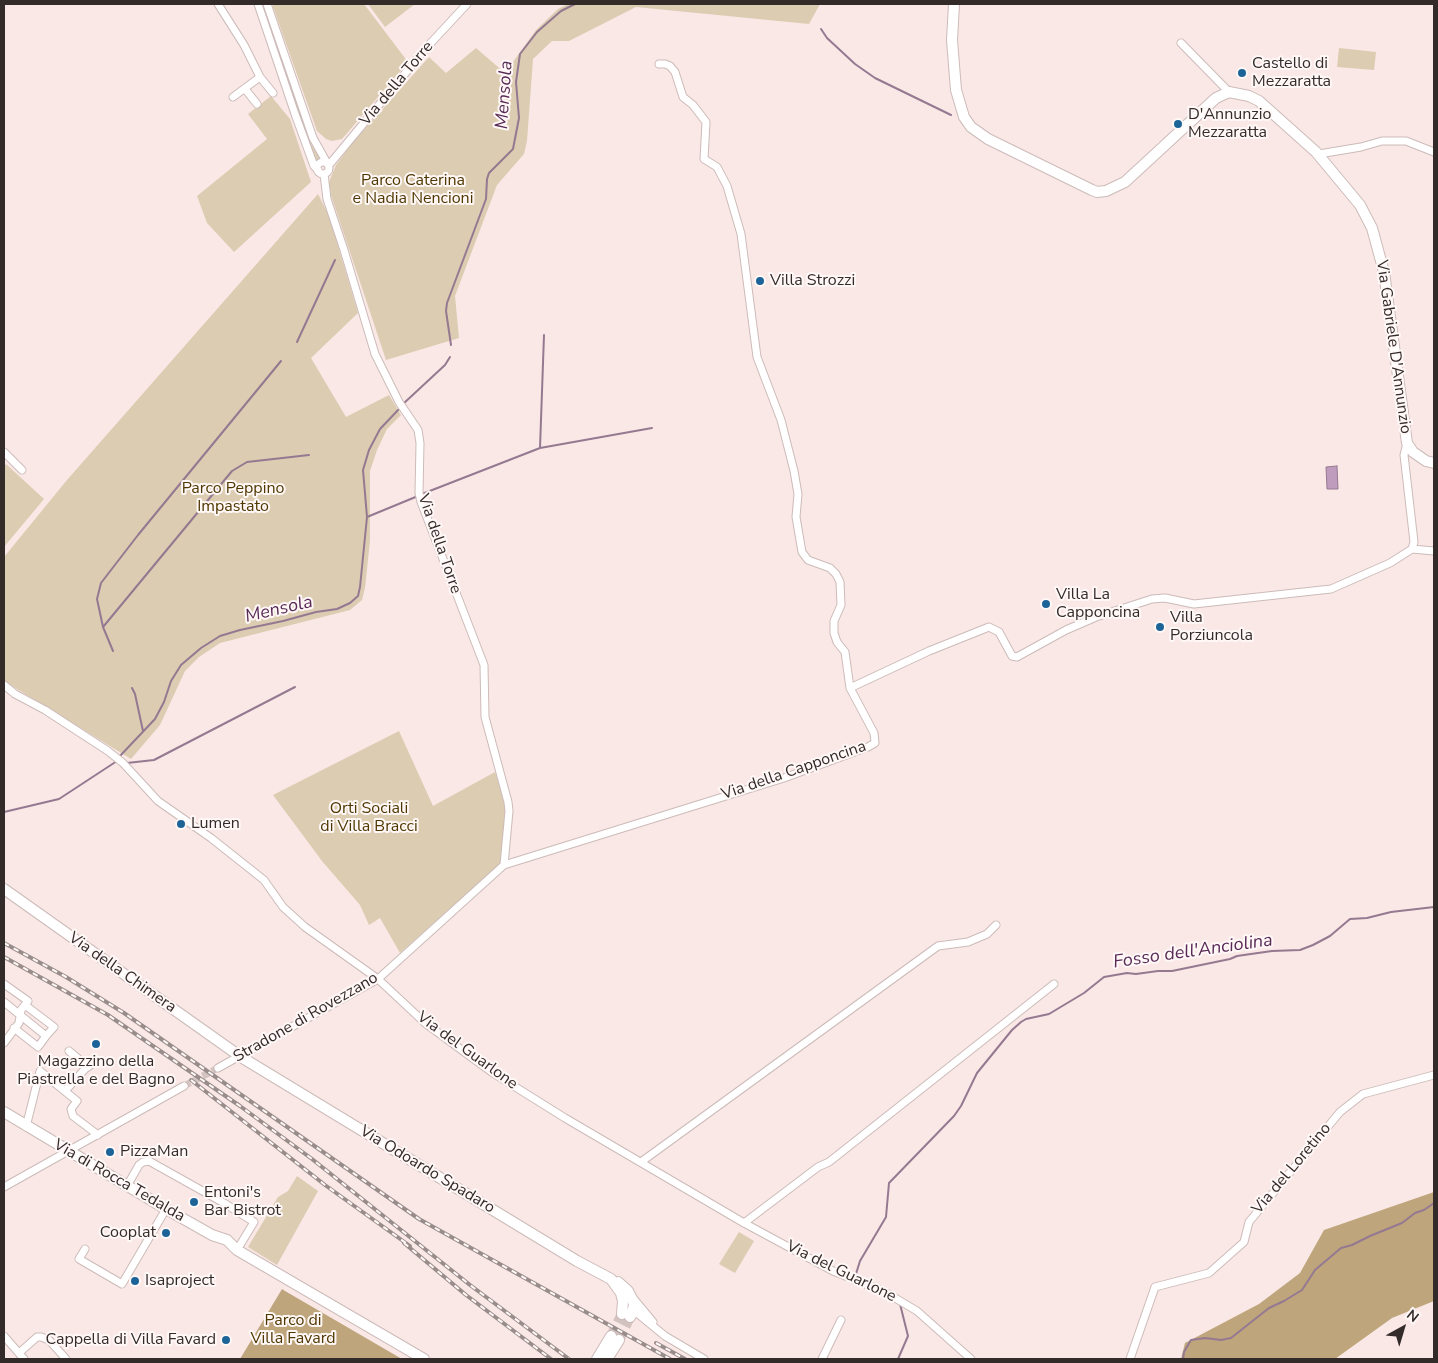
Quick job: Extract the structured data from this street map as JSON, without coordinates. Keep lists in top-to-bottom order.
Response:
{
  "streets": {
    "street": [
      "Via della Torre",
      "Via Gabriele D'Annunzio",
      "Via della Capponcina",
      "Via della Chimera",
      "Stradone di Rovezzano",
      "Via del Guarlone",
      "Via del Loretino",
      "Via Odoardo Spadaro",
      "Via di Rocca Tedalda"
    ]
  },
  "crossings": [
    ["Via della Torre", "Via della Capponcina"],
    ["Via della Torre", "Stradone di Rovezzano"],
    ["Via della Capponcina", "Stradone di Rovezzano"],
    ["Via della Chimera", "Stradone di Rovezzano"],
    ["Via della Chimera", "Via Odoardo Spadaro"],
    ["Stradone di Rovezzano", "Via del Guarlone"],
    ["Stradone di Rovezzano", "Via Odoardo Spadaro"]
  ],
  "water": ["Mensola", "Fosso dell'Anciolina"],
  "parks": [
    "Parco Caterina e Nadia Nencioni",
    "Parco Peppino Impastato",
    "Orti Sociali di Villa Bracci",
    "Parco di Villa Favard"
  ],
  "places": [
    "Castello di Mezzaratta",
    "D'Annunzio Mezzaratta",
    "Villa Strozzi",
    "Villa La Capponcina",
    "Villa Porziuncola",
    "Lumen",
    "Magazzino della Piastrella e del Bagno",
    "PizzaMan",
    "Entoni's Bar Bistrot",
    "Cooplat",
    "Isaproject",
    "Cappella di Villa Favard"
  ],
  "north": "top right"
}
